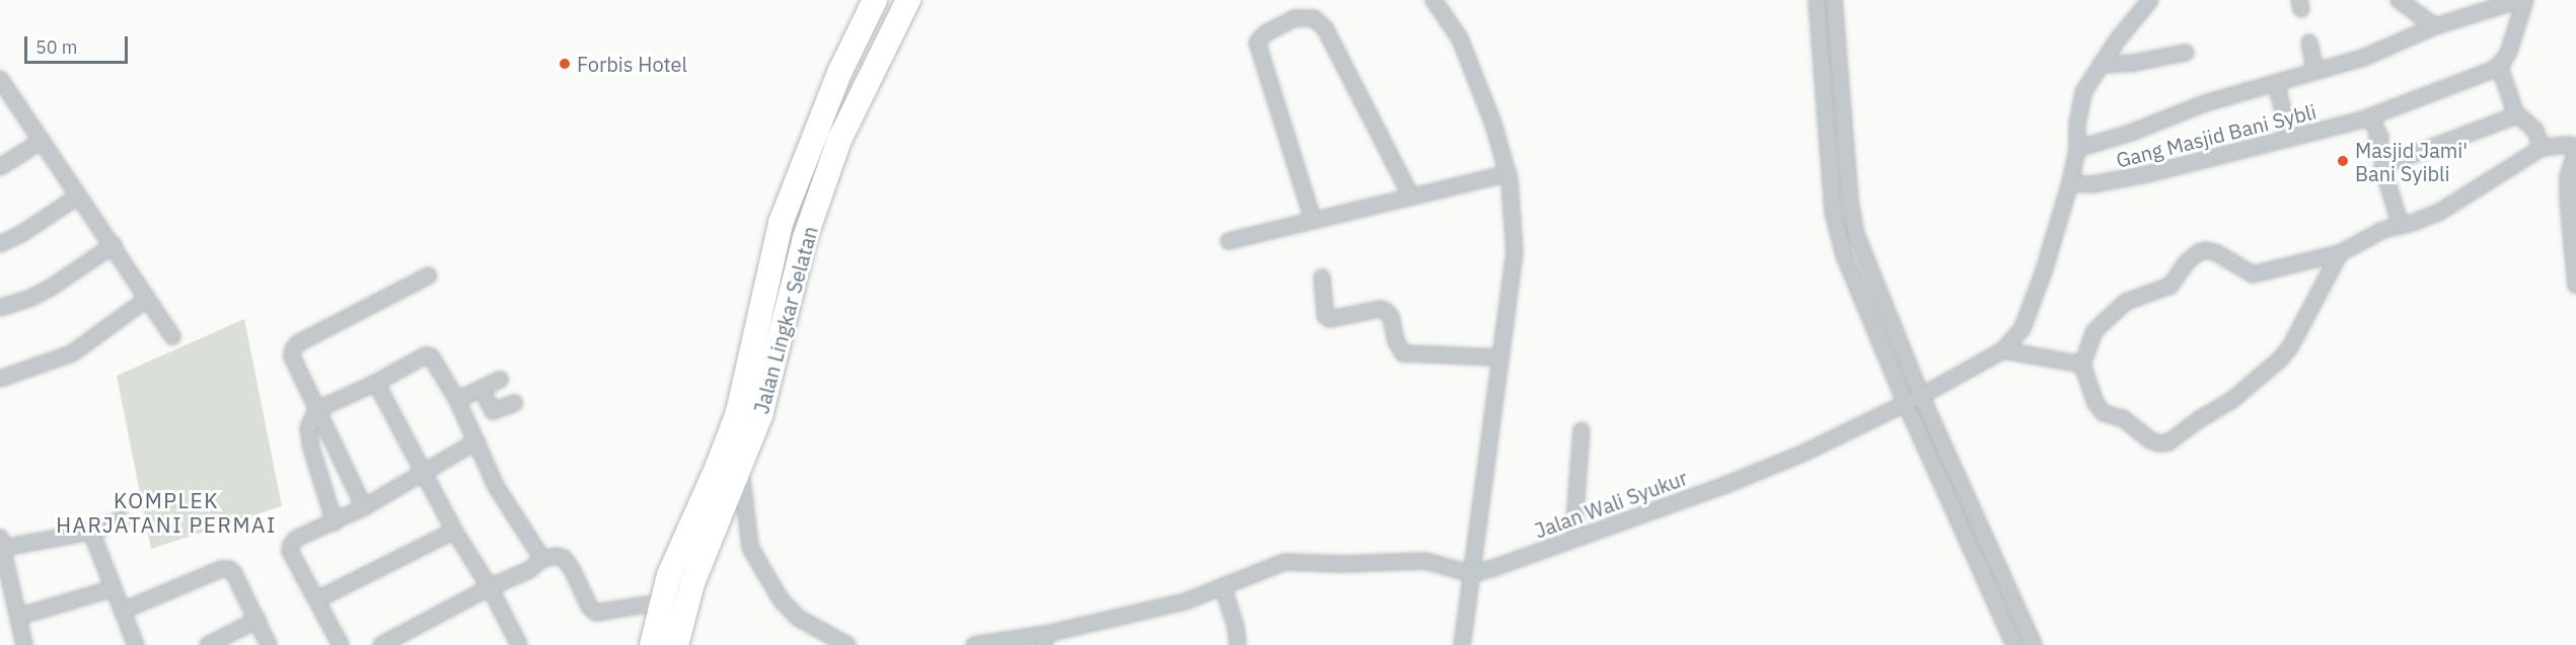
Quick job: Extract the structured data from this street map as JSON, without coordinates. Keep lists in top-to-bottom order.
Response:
{
  "streets": {
    "highway": ["Jalan Lingkar Selatan"],
    "street": ["Gang Masjid Bani Sybli", "Jalan Wali Syukur"]
  },
  "crossings": [
    ["Gang Masjid Bani Sybli", "Jalan Wali Syukur"]
  ],
  "districts": ["KOMPLEK HARJATANI PERMAI"],
  "places": ["Forbis Hotel", "Masjid Jami' Bani Syibli"],
  "scale_bar": "50 m"
}
